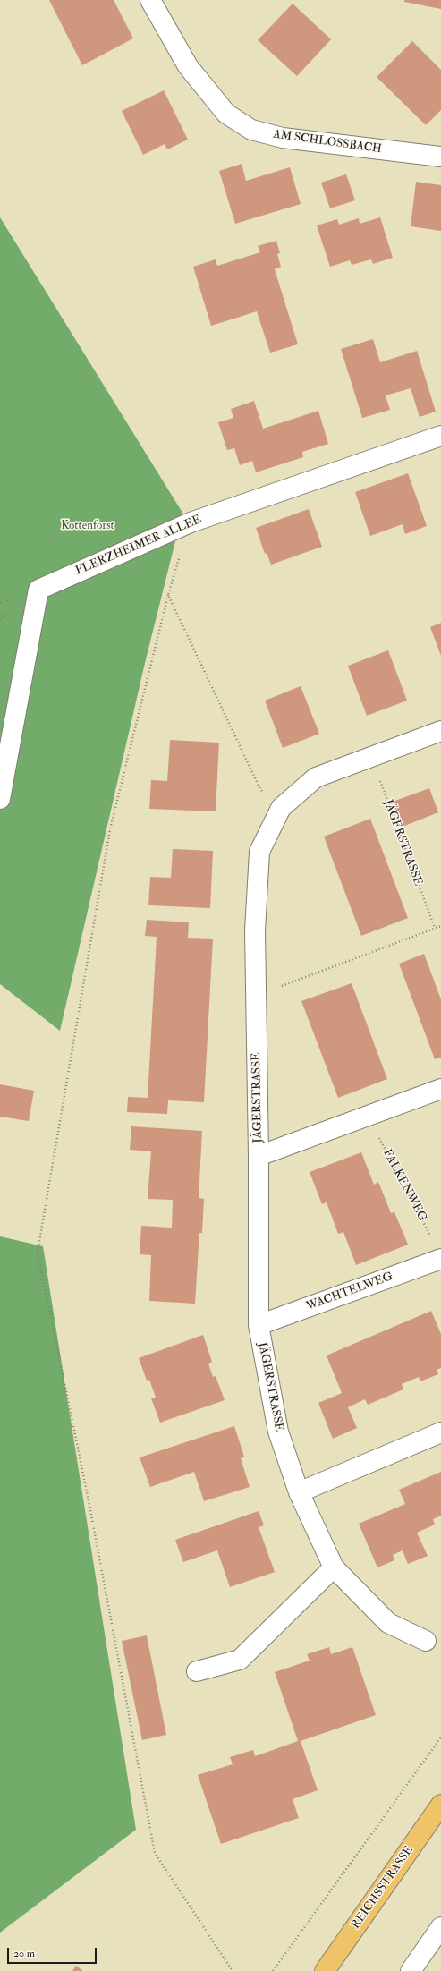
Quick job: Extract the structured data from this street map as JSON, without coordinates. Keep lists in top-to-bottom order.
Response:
{
  "streets": {
    "main road": ["REICHSSTRASSE"],
    "street": [
      "AM SCHLOSSBACH",
      "FLERZHEIMER ALLEE",
      "JÄGERSTRASSE",
      "WACHTELWEG"
    ],
    "path": ["FALKENWEG"]
  },
  "crossings": [
    ["JÄGERSTRASSE", "WACHTELWEG"]
  ],
  "parks": ["Kottenforst"],
  "scale_bar": "20 m"
}
